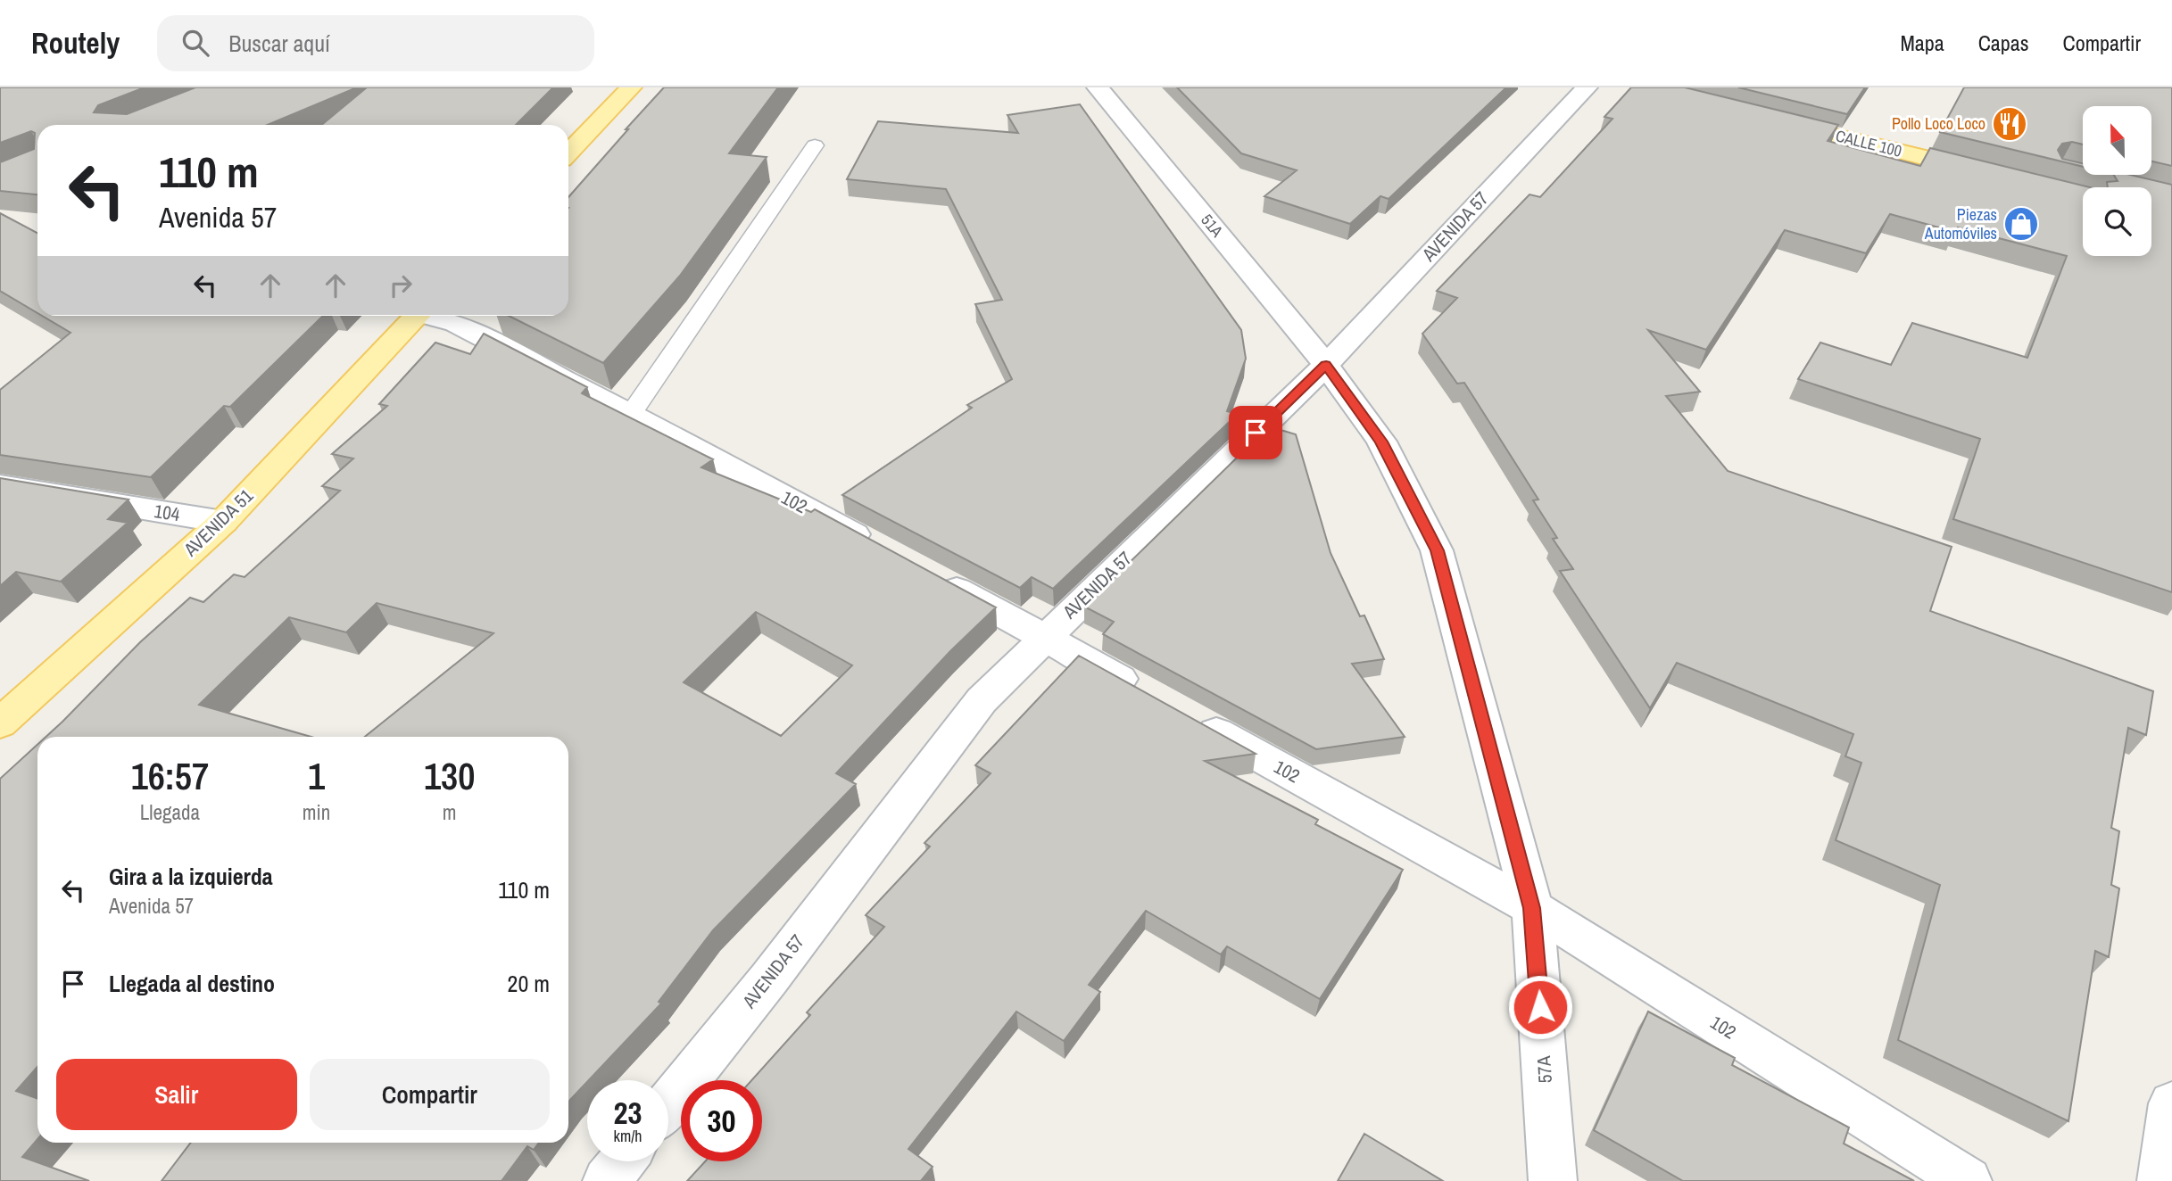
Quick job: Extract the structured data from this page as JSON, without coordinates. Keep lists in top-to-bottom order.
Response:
{
  "streets": {
    "main road": ["CALLE 100", "AVENIDA 51"],
    "street": [
      "51A",
      "AVENIDA 57",
      "102",
      "104",
      "57A"
    ]
  },
  "crossings": [
    ["51A", "AVENIDA 57"],
    ["51A", "57A"],
    ["AVENIDA 57", "57A"],
    ["102", "57A"],
    ["104", "AVENIDA 51"]
  ],
  "places": {
    "restaurant": ["Pollo Loco Loco"],
    "shop": ["Piezas Automóviles"]
  },
  "north": "top",
  "page": {
    "header": "Routely",
    "search": "Buscar aquí",
    "nav": ["Mapa", "Capas", "Compartir"],
    "turn": ["110 m", "Avenida 57"],
    "eta": [
      "16:57",
      "Llegada",
      "1",
      "min",
      "130",
      "m"
    ],
    "list": [
      {
        "name": "Gira a la izquierda",
        "note": "Avenida 57",
        "value": "110 m"
      },
      {
        "name": "Llegada al destino",
        "value": "20 m"
      }
    ],
    "buttons": ["Salir", "Compartir"],
    "speed": "23 km/h",
    "limit": "30"
  }
}
